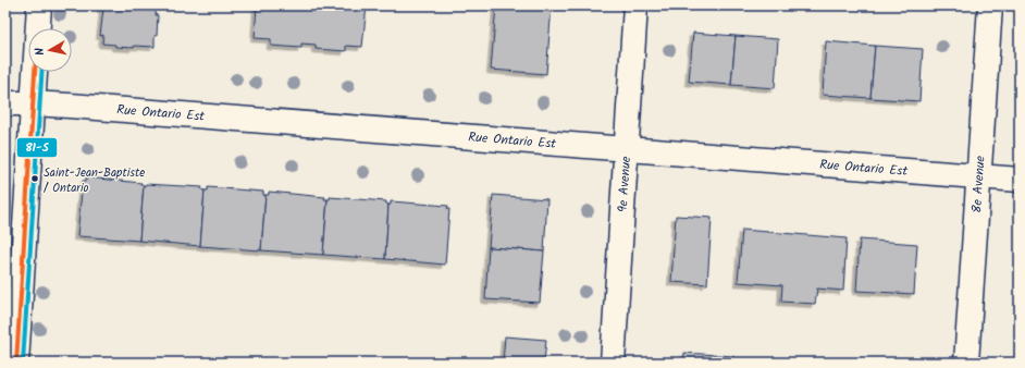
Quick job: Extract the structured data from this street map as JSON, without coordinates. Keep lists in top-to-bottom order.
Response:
{
  "streets": {
    "street": ["Rue Ontario Est", "9e Avenue", "8e Avenue"]
  },
  "crossings": [
    ["Rue Ontario Est", "9e Avenue"],
    ["Rue Ontario Est", "8e Avenue"]
  ],
  "places": ["Saint-Jean-Baptiste / Ontario"],
  "lines": ["transit line 81-S"],
  "north": "left"
}
